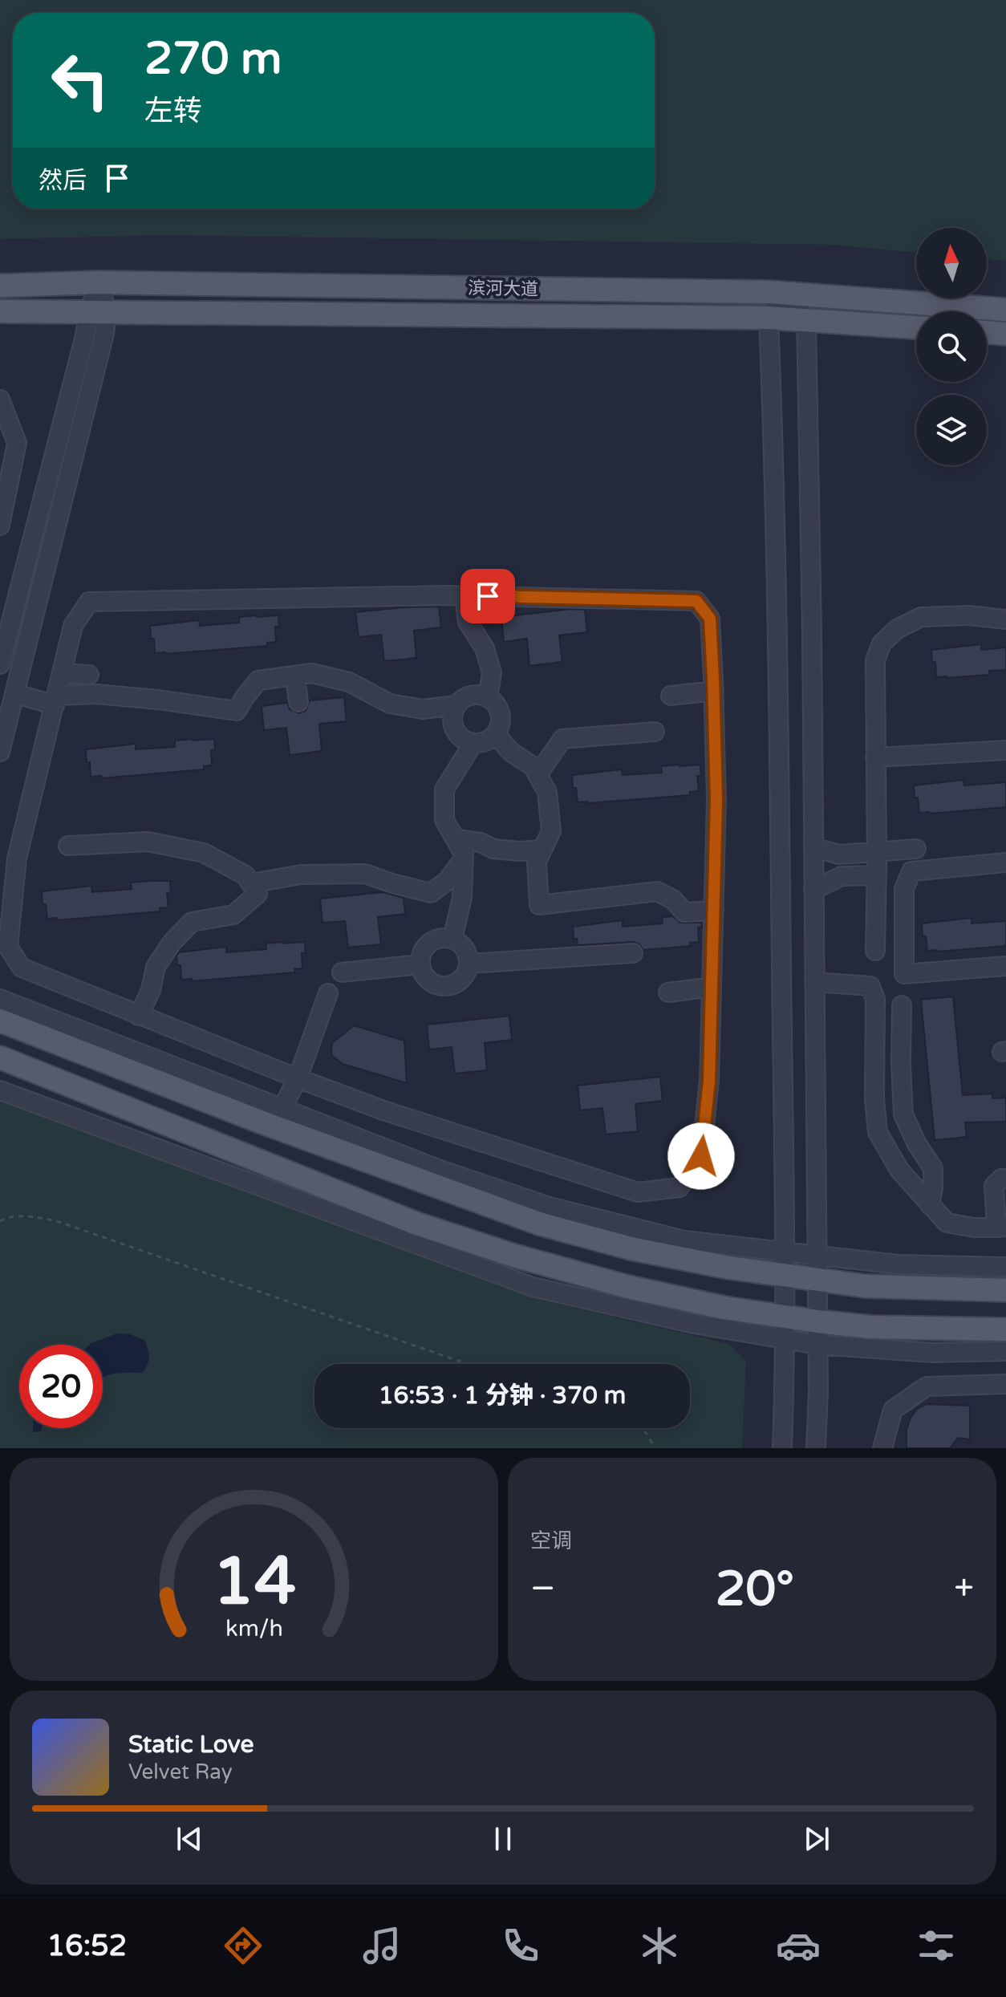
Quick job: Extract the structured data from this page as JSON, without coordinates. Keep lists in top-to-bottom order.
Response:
{
  "streets": {
    "main road": ["滨河大道"]
  },
  "north": "top",
  "page": {
    "turn": ["270 m", "左转"],
    "then": "然后",
    "limit": "20",
    "trip": "16:53 · 1 分钟 · 370 m",
    "tile": "空调",
    "heat": ["−", "20°", "+"],
    "song": ["Static Love", "Velvet Ray"],
    "tabs": "16:52",
    "gauge": ["14", "km/h"]
  }
}
